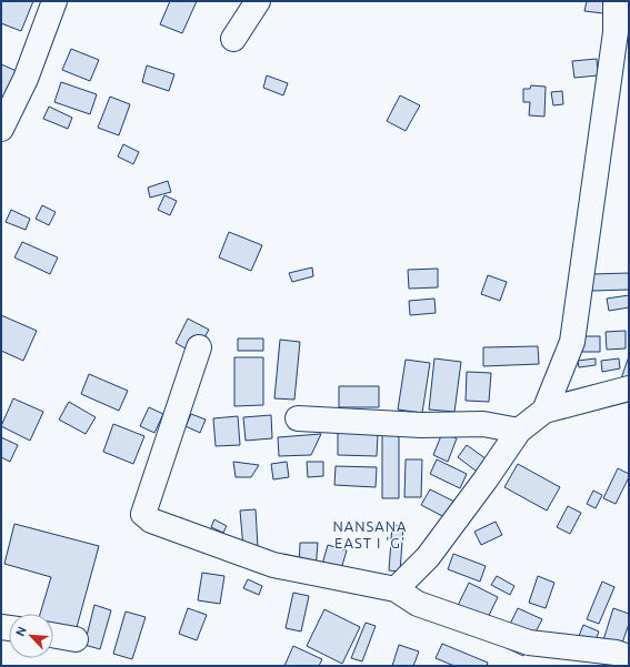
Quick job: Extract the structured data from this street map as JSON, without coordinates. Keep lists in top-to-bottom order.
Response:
{
  "districts": ["NANSANA EAST I 'G'"],
  "north": "top left"
}
